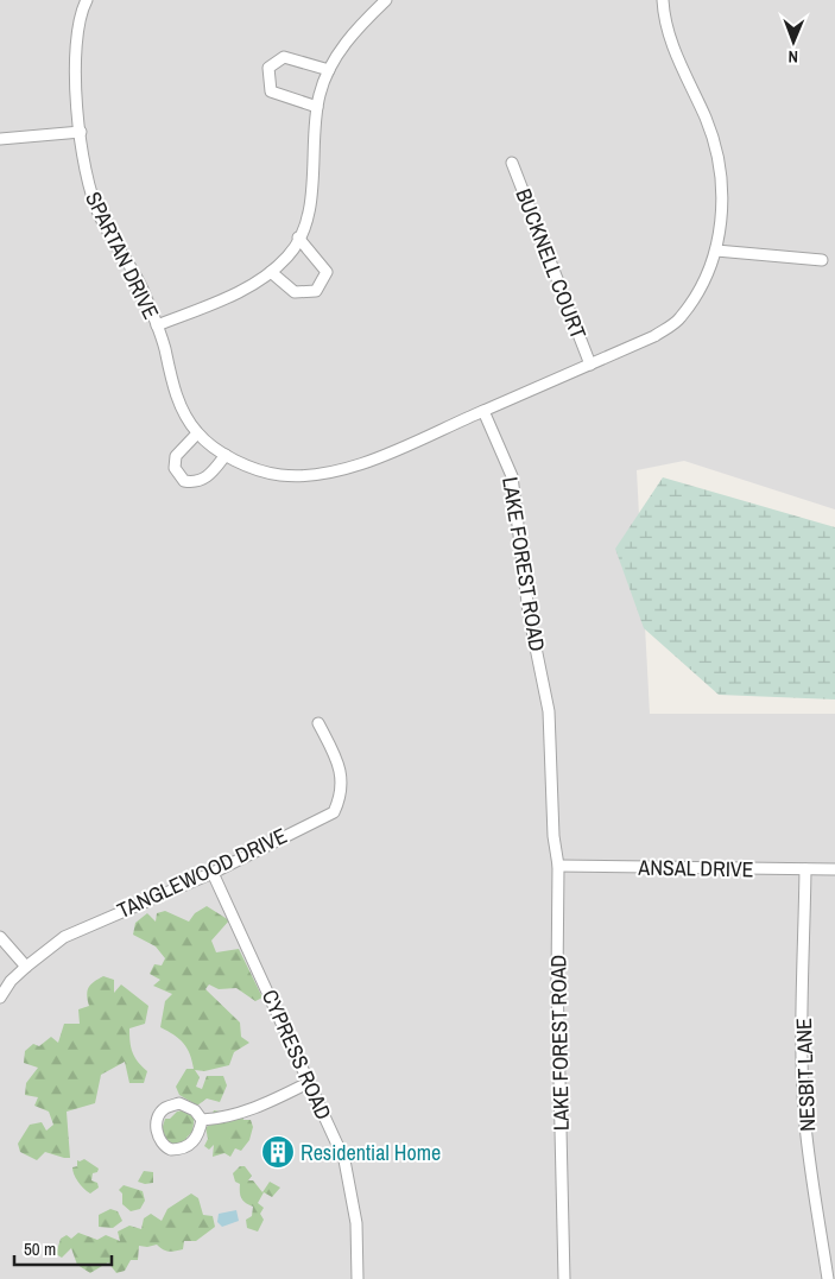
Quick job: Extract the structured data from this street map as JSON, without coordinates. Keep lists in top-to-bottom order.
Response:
{
  "streets": {
    "street": [
      "SPARTAN DRIVE",
      "BUCKNELL COURT",
      "LAKE FOREST ROAD",
      "ANSAL DRIVE",
      "TANGLEWOOD DRIVE",
      "CYPRESS ROAD",
      "NESBIT LANE"
    ]
  },
  "crossings": [
    ["SPARTAN DRIVE", "LAKE FOREST ROAD"],
    ["LAKE FOREST ROAD", "ANSAL DRIVE"],
    ["ANSAL DRIVE", "NESBIT LANE"],
    ["TANGLEWOOD DRIVE", "CYPRESS ROAD"]
  ],
  "places": {
    "building": ["Residential Home"]
  },
  "scale_bar": "50 m",
  "north": "bottom"
}
